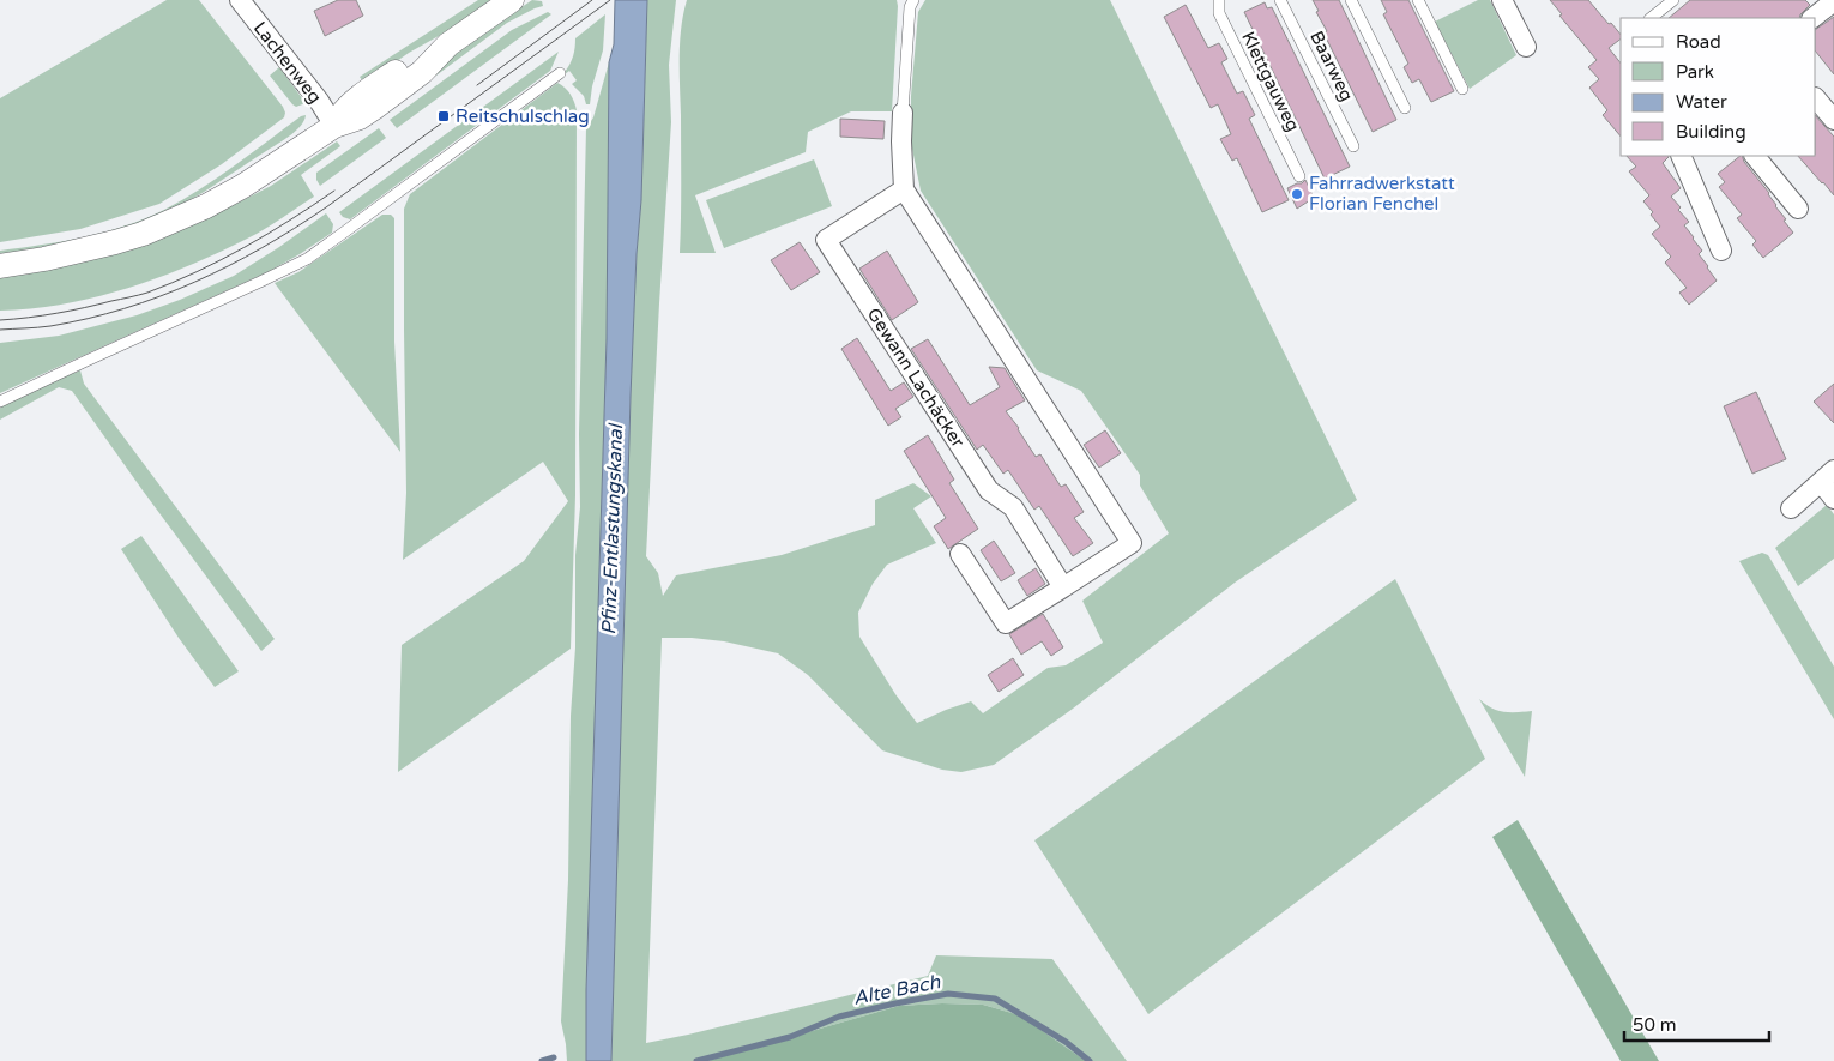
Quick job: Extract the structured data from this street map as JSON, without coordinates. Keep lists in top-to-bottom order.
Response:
{
  "streets": {
    "street": ["Lachenweg", "Gewann Lachäcker"],
    "lane": ["Baarweg", "Klettgauweg"]
  },
  "water": ["Pfinz-Entlastungskanal", "Alte Bach"],
  "places": {
    "transit": ["Reitschulschlag"],
    "other": ["Fahrradwerkstatt Florian Fenchel"]
  },
  "legend": [
    "Road",
    "Park",
    "Water",
    "Building"
  ],
  "scale_bar": "50 m"
}
